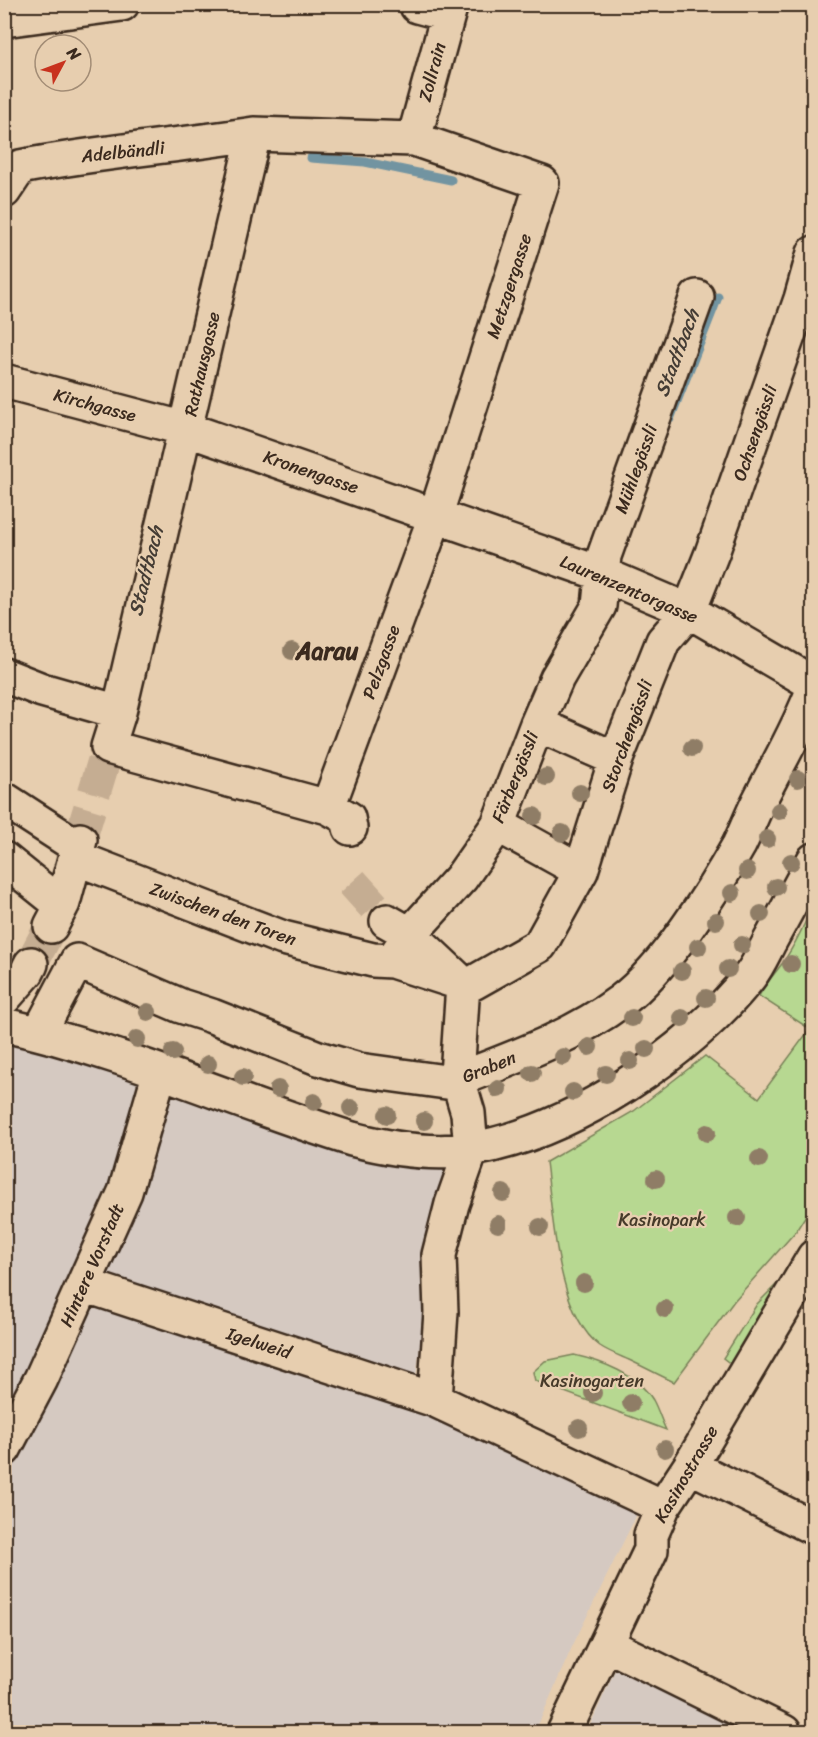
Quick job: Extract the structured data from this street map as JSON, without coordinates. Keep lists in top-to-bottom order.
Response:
{
  "streets": {
    "street": [
      "Zollrain",
      "Adelbändli",
      "Metzgergasse",
      "Rathausgasse",
      "Kirchgasse",
      "Ochsengässli",
      "Mühlegässli",
      "Kronengasse",
      "Laurenzentorgasse",
      "Pelzgasse",
      "Storchengässli",
      "Färbergässli",
      "Zwischen den Toren",
      "Graben",
      "Hintere Vorstadt",
      "Igelweid",
      "Kasinostrasse"
    ]
  },
  "crossings": [
    ["Zollrain", "Metzgergasse"],
    ["Adelbändli", "Rathausgasse"],
    ["Metzgergasse", "Kronengasse"],
    ["Metzgergasse", "Laurenzentorgasse"],
    ["Metzgergasse", "Pelzgasse"],
    ["Rathausgasse", "Kirchgasse"],
    ["Rathausgasse", "Kronengasse"],
    ["Rathausgasse", "Pelzgasse"],
    ["Kirchgasse", "Kronengasse"],
    ["Ochsengässli", "Laurenzentorgasse"],
    ["Ochsengässli", "Storchengässli"],
    ["Mühlegässli", "Laurenzentorgasse"],
    ["Mühlegässli", "Färbergässli"],
    ["Kronengasse", "Laurenzentorgasse"],
    ["Kronengasse", "Pelzgasse"],
    ["Laurenzentorgasse", "Pelzgasse"],
    ["Laurenzentorgasse", "Storchengässli"],
    ["Laurenzentorgasse", "Färbergässli"],
    ["Laurenzentorgasse", "Graben"],
    ["Storchengässli", "Zwischen den Toren"],
    ["Färbergässli", "Zwischen den Toren"],
    ["Hintere Vorstadt", "Igelweid"],
    ["Igelweid", "Kasinostrasse"]
  ],
  "districts": ["Aarau"],
  "water": ["Stadtbach"],
  "parks": ["Kasinopark", "Kasinogarten"],
  "north": "top right"
}
